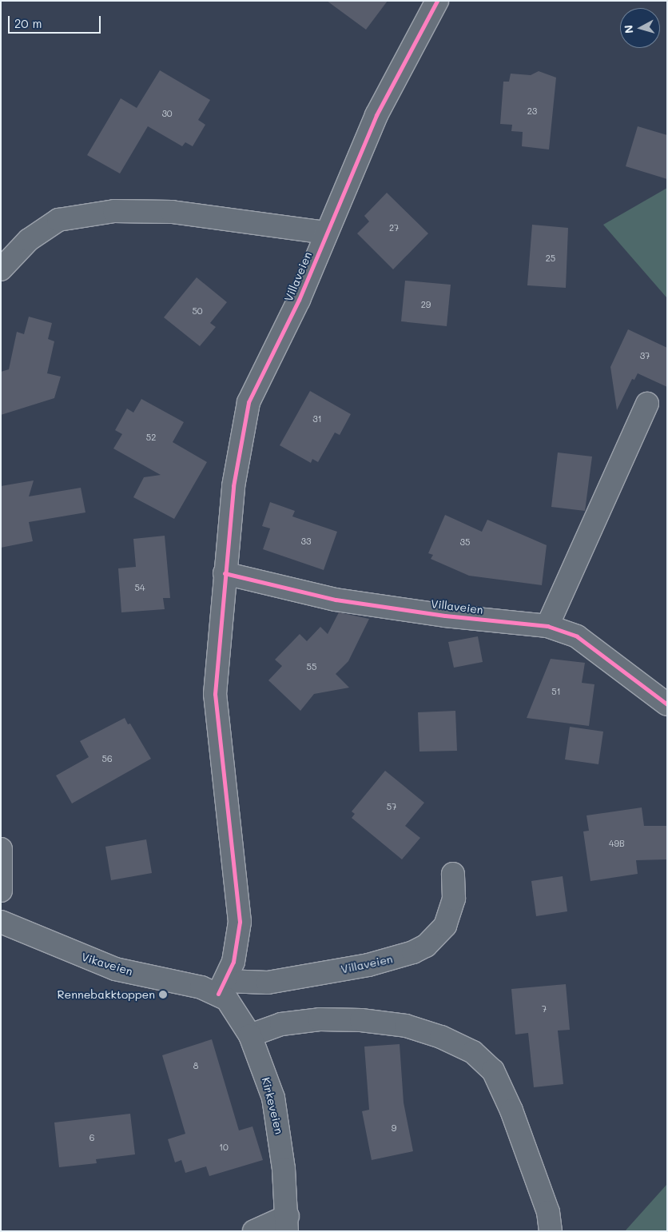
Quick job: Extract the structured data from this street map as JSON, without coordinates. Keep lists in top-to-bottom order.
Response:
{
  "streets": {
    "street": ["Villaveien", "Vikaveien", "Kirkeveien"]
  },
  "crossings": [
    ["Villaveien", "Vikaveien"],
    ["Villaveien", "Kirkeveien"],
    ["Vikaveien", "Kirkeveien"]
  ],
  "places": ["Rennebakktoppen"],
  "house_numbers": [
    "23",
    "30",
    "27",
    "25",
    "29",
    "50",
    "37",
    "31",
    "52",
    "33",
    "35",
    "54",
    "55",
    "51",
    "56",
    "57",
    "49B",
    "7",
    "8",
    "9",
    "6",
    "10"
  ],
  "scale_bar": "20 m",
  "north": "left"
}
